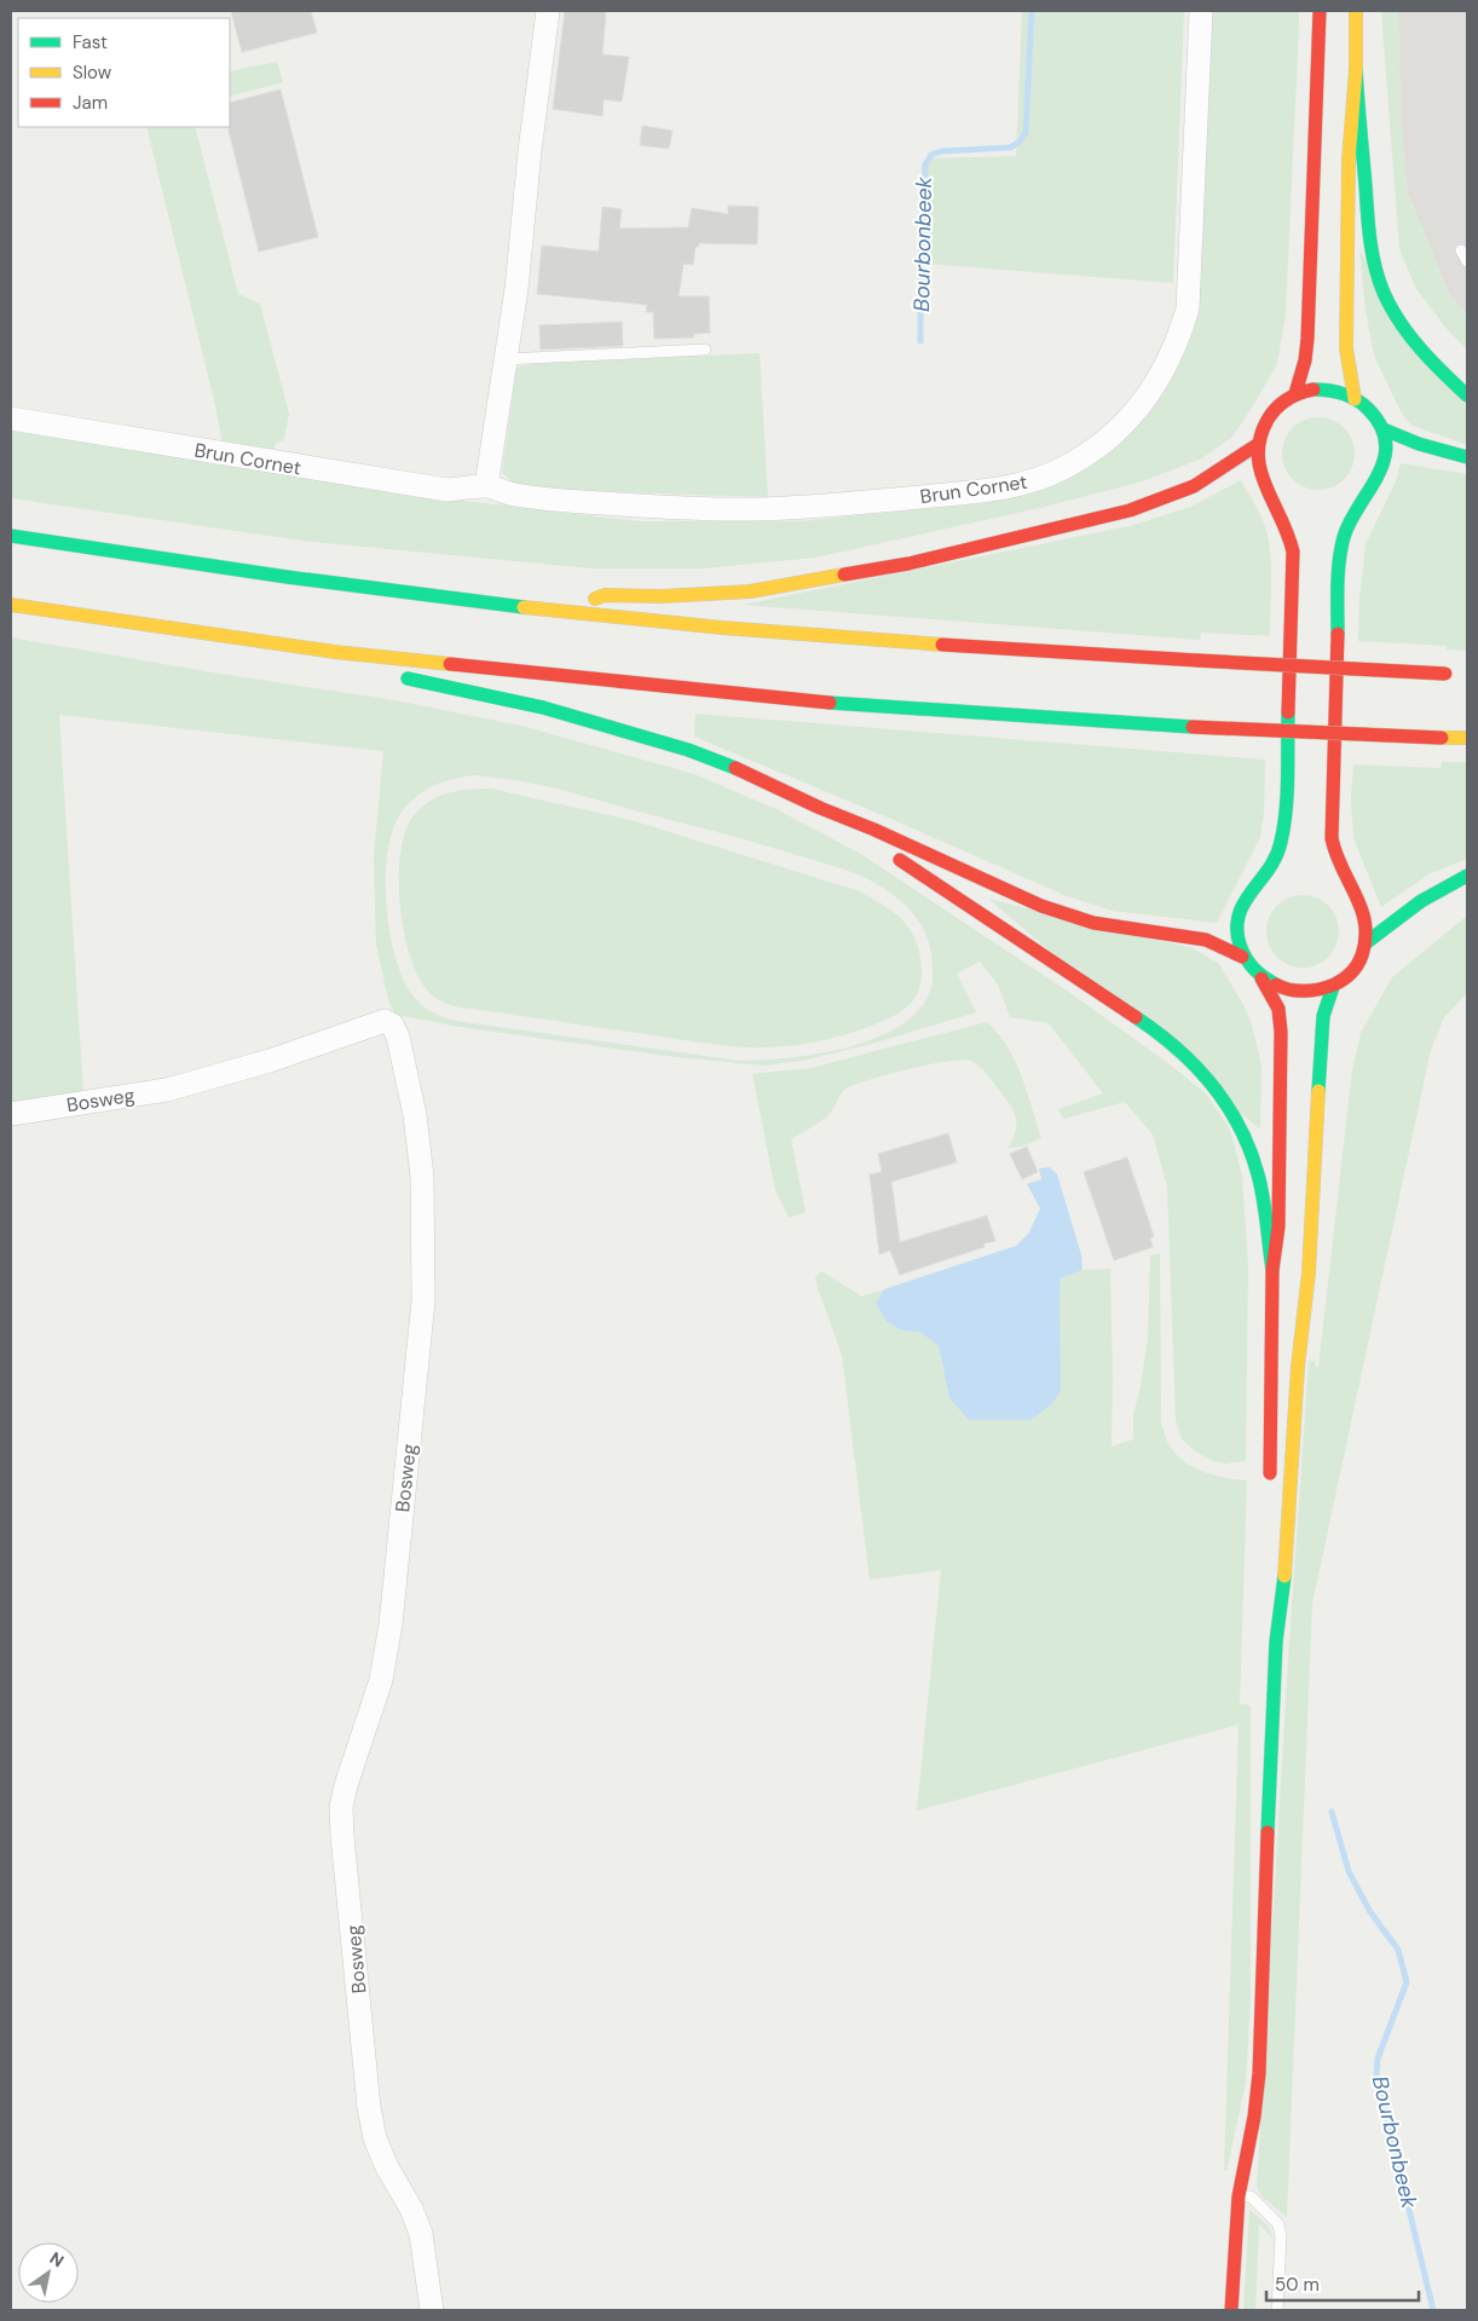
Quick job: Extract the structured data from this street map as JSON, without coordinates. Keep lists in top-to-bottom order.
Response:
{
  "streets": {
    "street": ["Brun Cornet", "Bosweg"]
  },
  "water": ["Bourbonbeek"],
  "legend": ["Fast", "Slow", "Jam"],
  "scale_bar": "50 m",
  "north": "top right"
}
